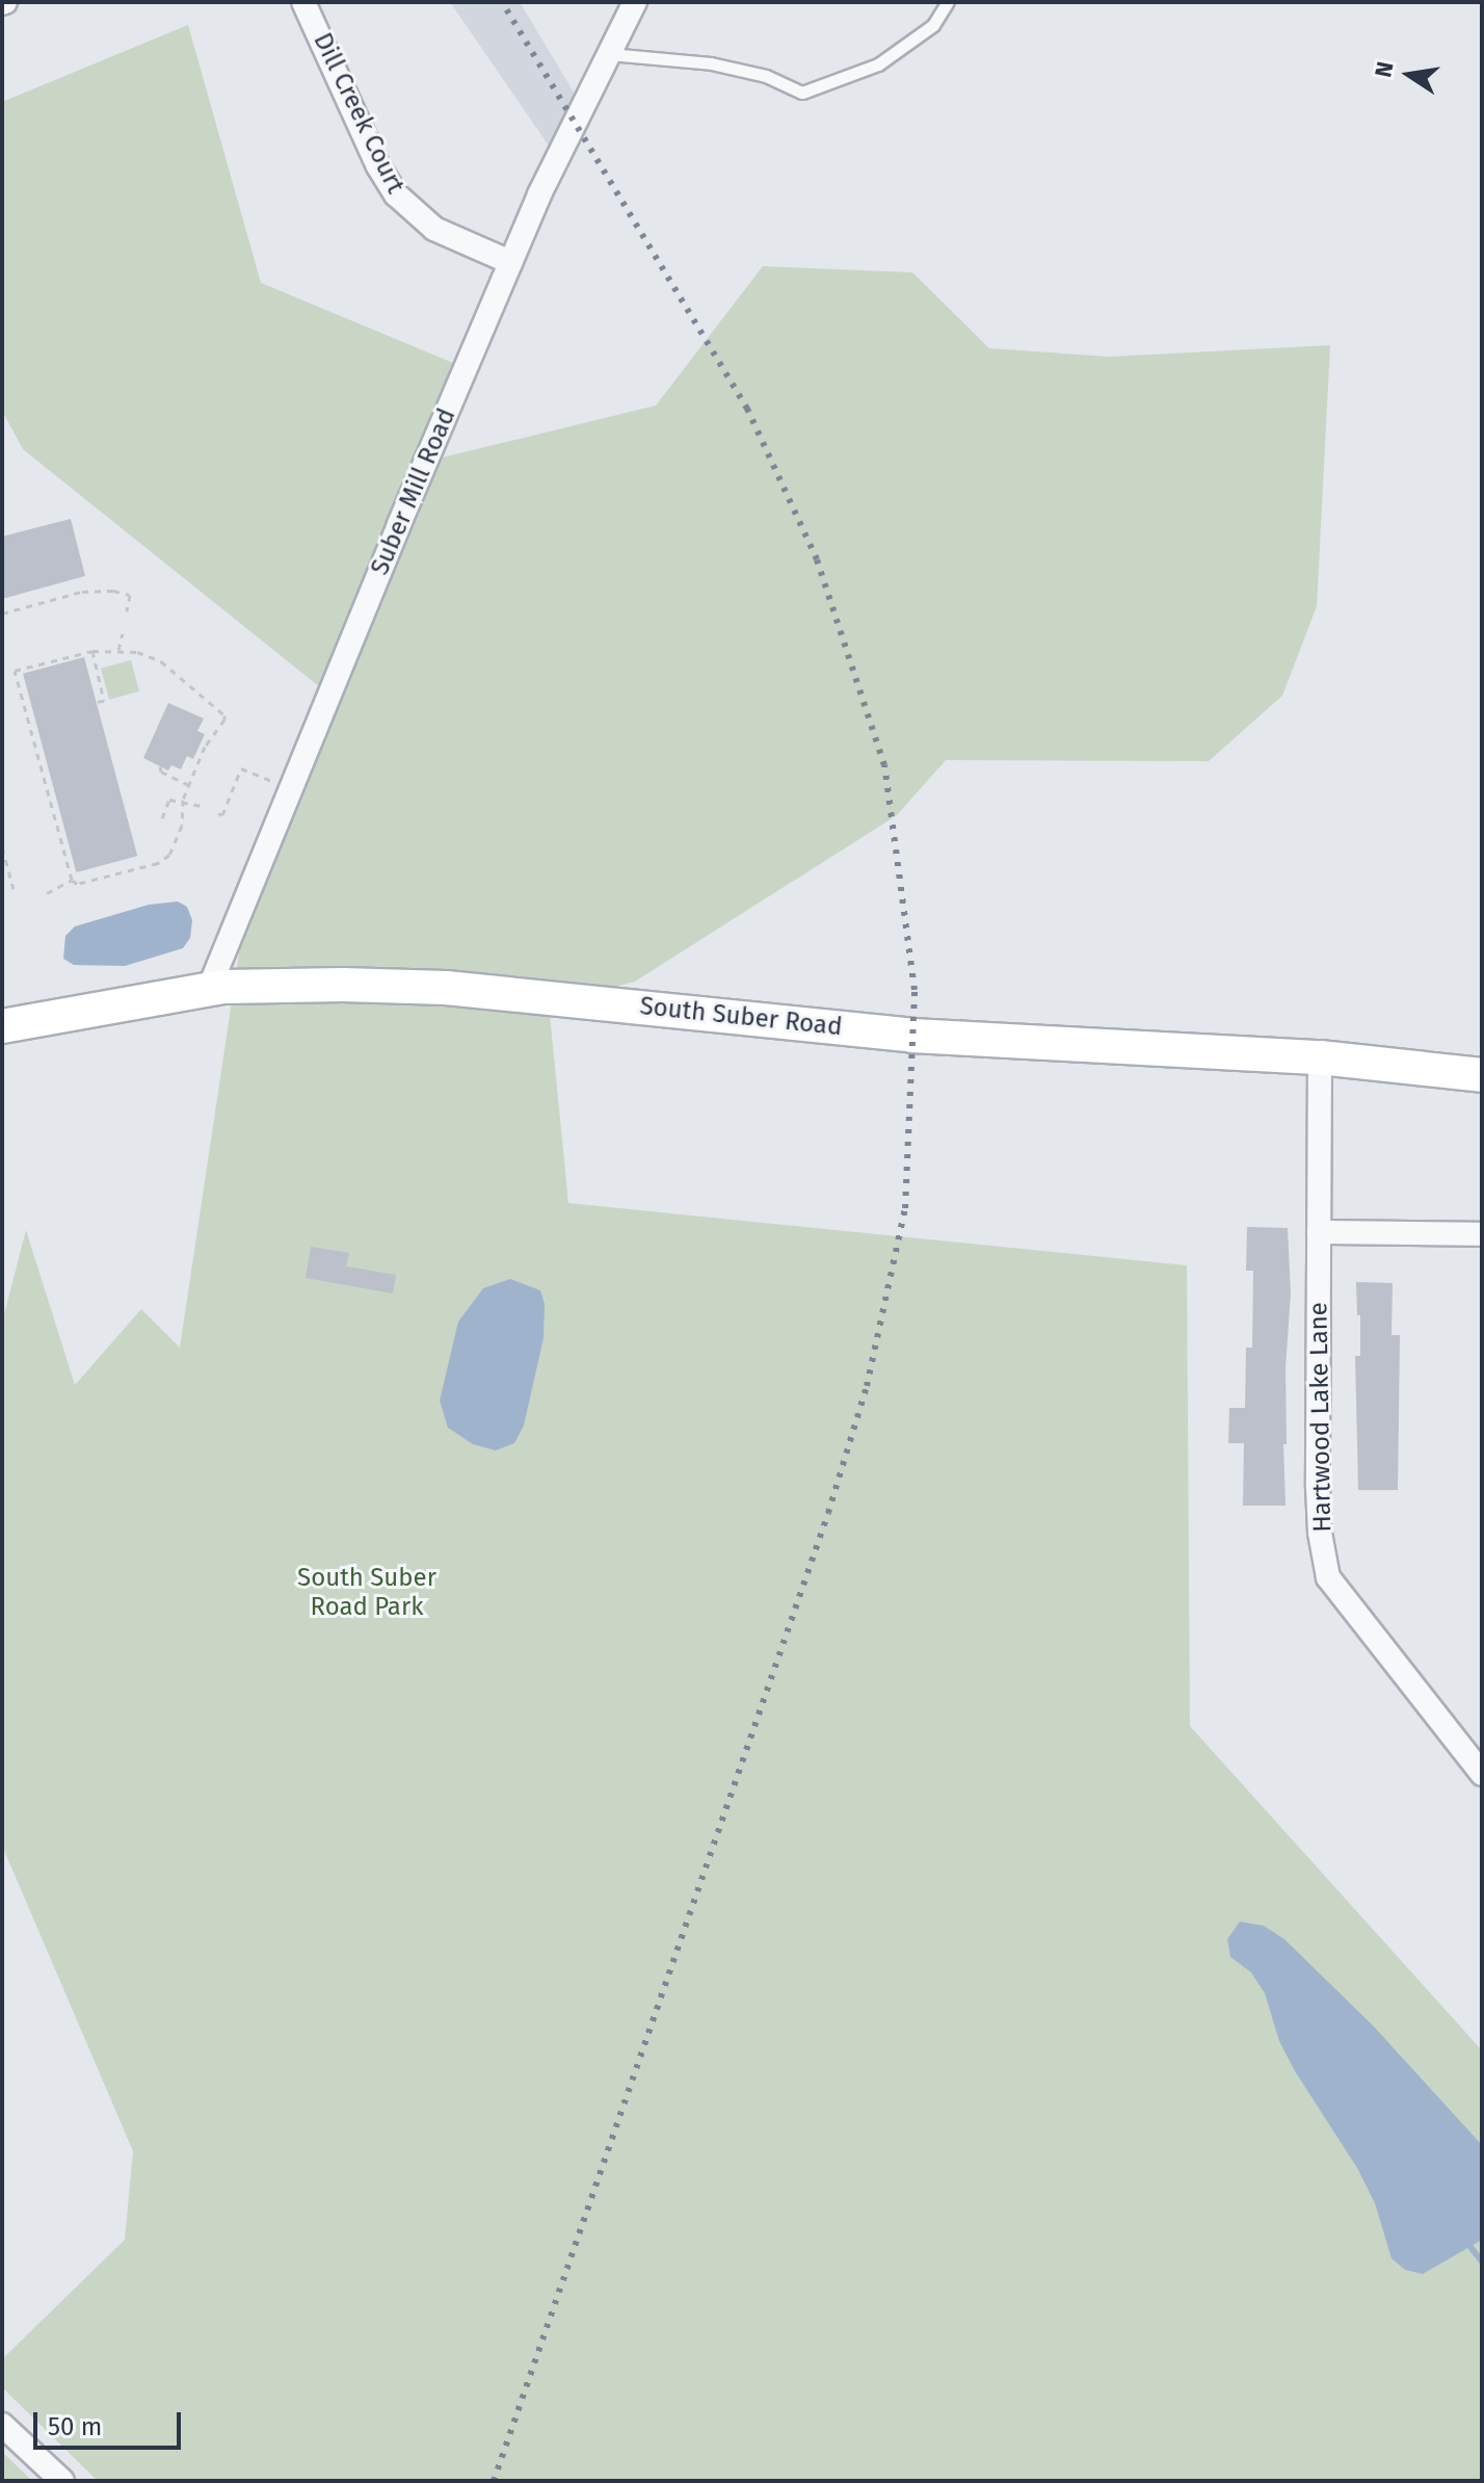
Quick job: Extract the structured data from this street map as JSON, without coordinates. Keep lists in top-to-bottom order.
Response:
{
  "streets": {
    "street": [
      "Dill Creek Court",
      "Suber Mill Road",
      "South Suber Road",
      "Hartwood Lake Lane"
    ]
  },
  "crossings": [
    ["Dill Creek Court", "Suber Mill Road"],
    ["Suber Mill Road", "South Suber Road"],
    ["South Suber Road", "Hartwood Lake Lane"]
  ],
  "parks": ["South Suber Road Park"],
  "scale_bar": "50 m",
  "north": "left"
}
